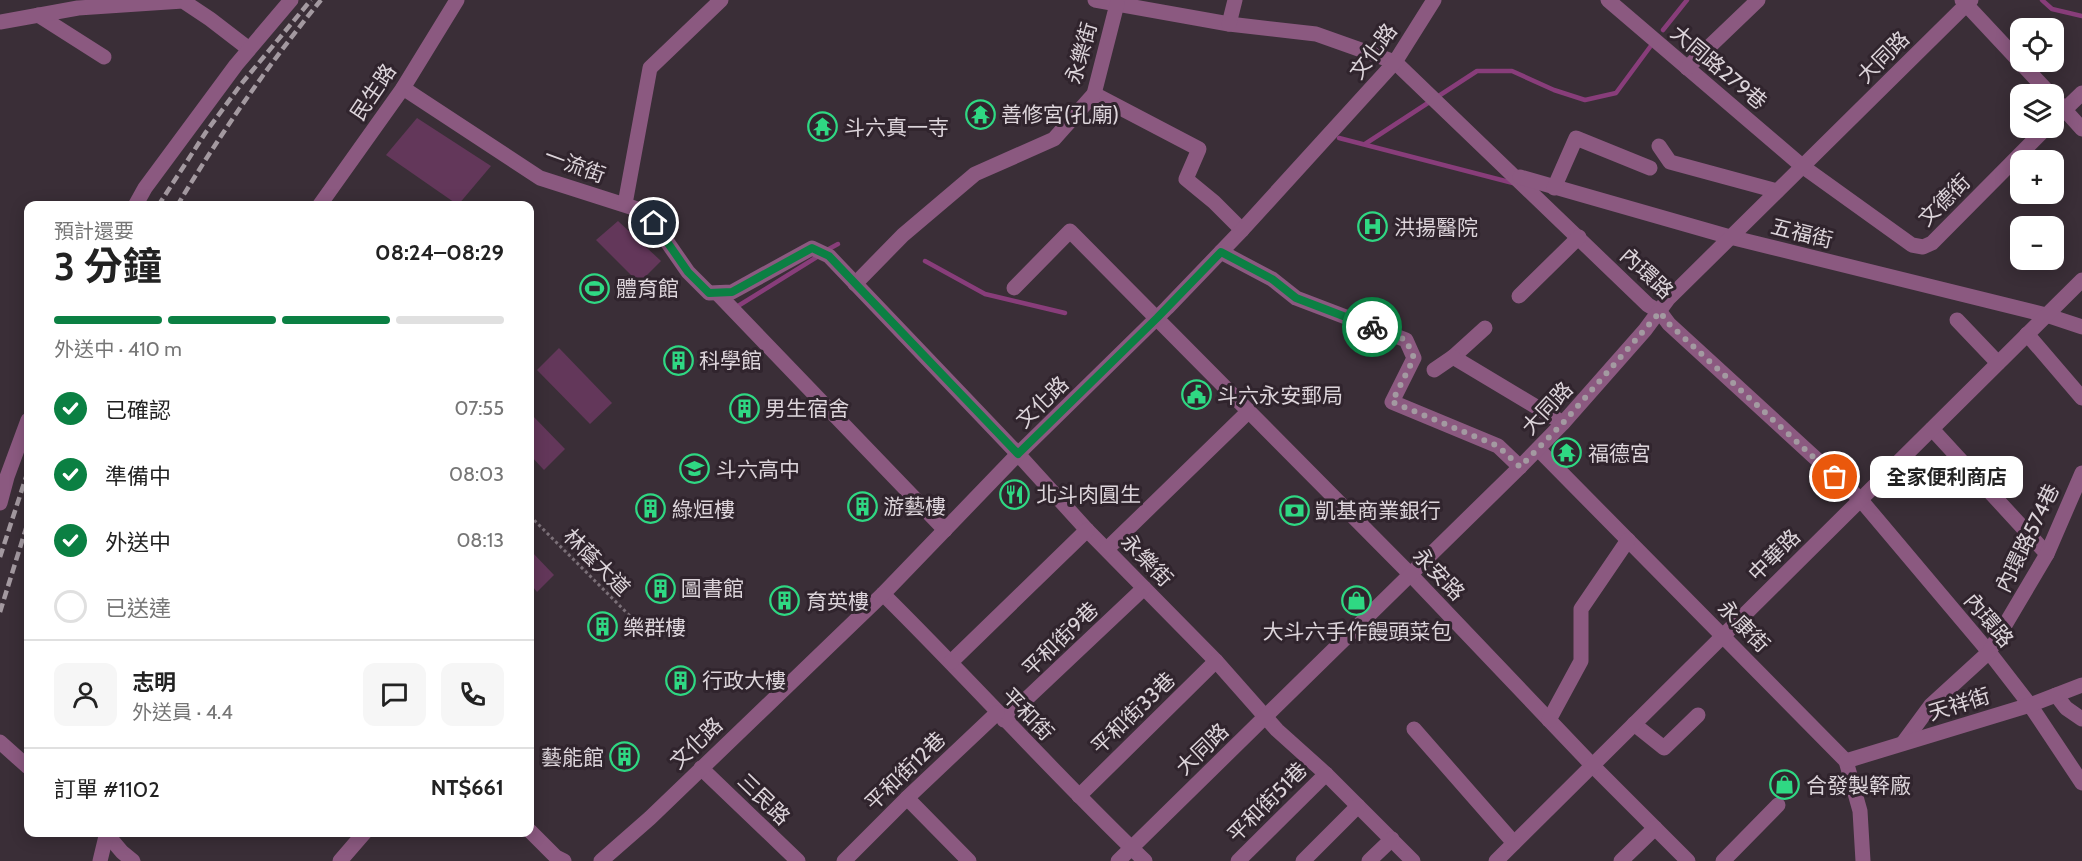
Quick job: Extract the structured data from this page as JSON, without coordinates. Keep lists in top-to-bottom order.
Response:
{
  "streets": {
    "street": [
      "文化路",
      "永樂街",
      "大同路",
      "大同路279巷",
      "民生路",
      "一流街",
      "文德街",
      "五福街",
      "內環路",
      "內環路574巷",
      "中華路",
      "永安路",
      "永康街",
      "平和街9巷",
      "天祥街",
      "平和街33巷",
      "平和街",
      "平和街12巷",
      "三民路",
      "平和街51巷"
    ],
    "path": ["林蔭大道"]
  },
  "crossings": [
    ["文化路", "永樂街"],
    ["文化路", "一流街"],
    ["文化路", "內環路"],
    ["文化路", "永安路"],
    ["文化路", "平和街"],
    ["文化路", "三民路"],
    ["永樂街", "大同路"],
    ["永樂街", "一流街"],
    ["永樂街", "內環路"],
    ["永樂街", "平和街9巷"],
    ["永樂街", "平和街33巷"],
    ["永樂街", "平和街51巷"],
    ["大同路", "大同路279巷"],
    ["大同路", "文德街"],
    ["大同路", "五福街"],
    ["大同路", "內環路"],
    ["大同路", "永安路"],
    ["大同路", "永康街"],
    ["大同路", "平和街"],
    ["大同路279巷", "文德街"],
    ["民生路", "一流街"],
    ["五福街", "內環路"],
    ["五福街", "中華路"],
    ["內環路", "內環路574巷"],
    ["內環路", "中華路"],
    ["內環路", "天祥街"],
    ["內環路574巷", "天祥街"],
    ["中華路", "永安路"],
    ["中華路", "永康街"],
    ["永康街", "天祥街"],
    ["平和街9巷", "平和街"],
    ["平和街9巷", "平和街12巷"],
    ["平和街33巷", "平和街"],
    ["平和街", "平和街12巷"]
  ],
  "places": {
    "temple": ["善修宮(孔廟)", "斗六真一寺", "福德宮"],
    "hospital": ["洪揚醫院"],
    "sports": ["體育館"],
    "building": [
      "科學館",
      "男生宿舍",
      "游藝樓",
      "綠烜樓",
      "圖書館",
      "育英樓",
      "樂群樓",
      "行政大樓",
      "藝能館"
    ],
    "public building": ["斗六永安郵局"],
    "school or university": ["斗六高中"],
    "other": ["全家便利商店"],
    "restaurant": ["北斗肉圓生"],
    "bank": ["凱基商業銀行"],
    "shop": ["大斗六手作饅頭菜包", "合發製簳廠"]
  },
  "page": {
    "map_buttons": ["+", "−"],
    "heading": ["3 分鐘", "預計還要", "08:24–08:29"],
    "panel": [
      "志明",
      "外送員 · 4.4",
      "訂單 #1102",
      "NT$661"
    ],
    "bar": "外送中 · 410 m",
    "list": [
      ["已確認", "07:55"],
      ["準備中", "08:03"],
      ["外送中", "08:13"],
      "已送達"
    ],
    "bubble": "全家便利商店"
  }
}
